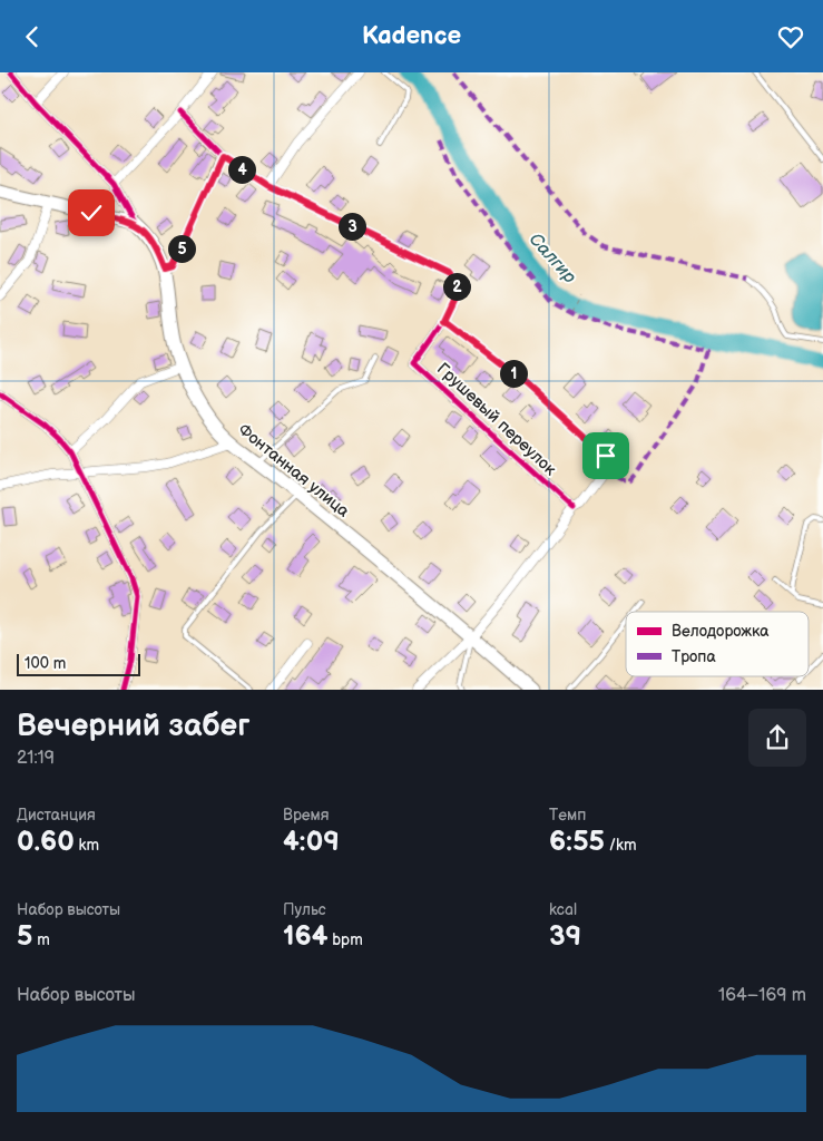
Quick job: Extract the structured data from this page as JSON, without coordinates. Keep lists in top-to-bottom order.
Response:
{
  "streets": {
    "main road": ["Фонтанная улица"],
    "street": ["Грушевый переулок"]
  },
  "water": ["Салгир"],
  "legend": ["Велодорожка", "Тропа"],
  "scale_bar": "100 m",
  "page": {
    "header": "Kadence",
    "pins": [
      "4",
      "3",
      "5",
      "2",
      "1"
    ],
    "scale": "100 m",
    "heading": ["Вечерний забег", "21:19"],
    "stats": [
      ["Дистанция", "0.60 km"],
      ["Время", "4:09"],
      ["Темп", "6:55 /km"],
      ["Набор высоты", "5 m"],
      ["Пульс", "164 bpm"],
      ["kcal", "39"]
    ],
    "chart": ["Набор высоты", "164–169 m"]
  }
}
